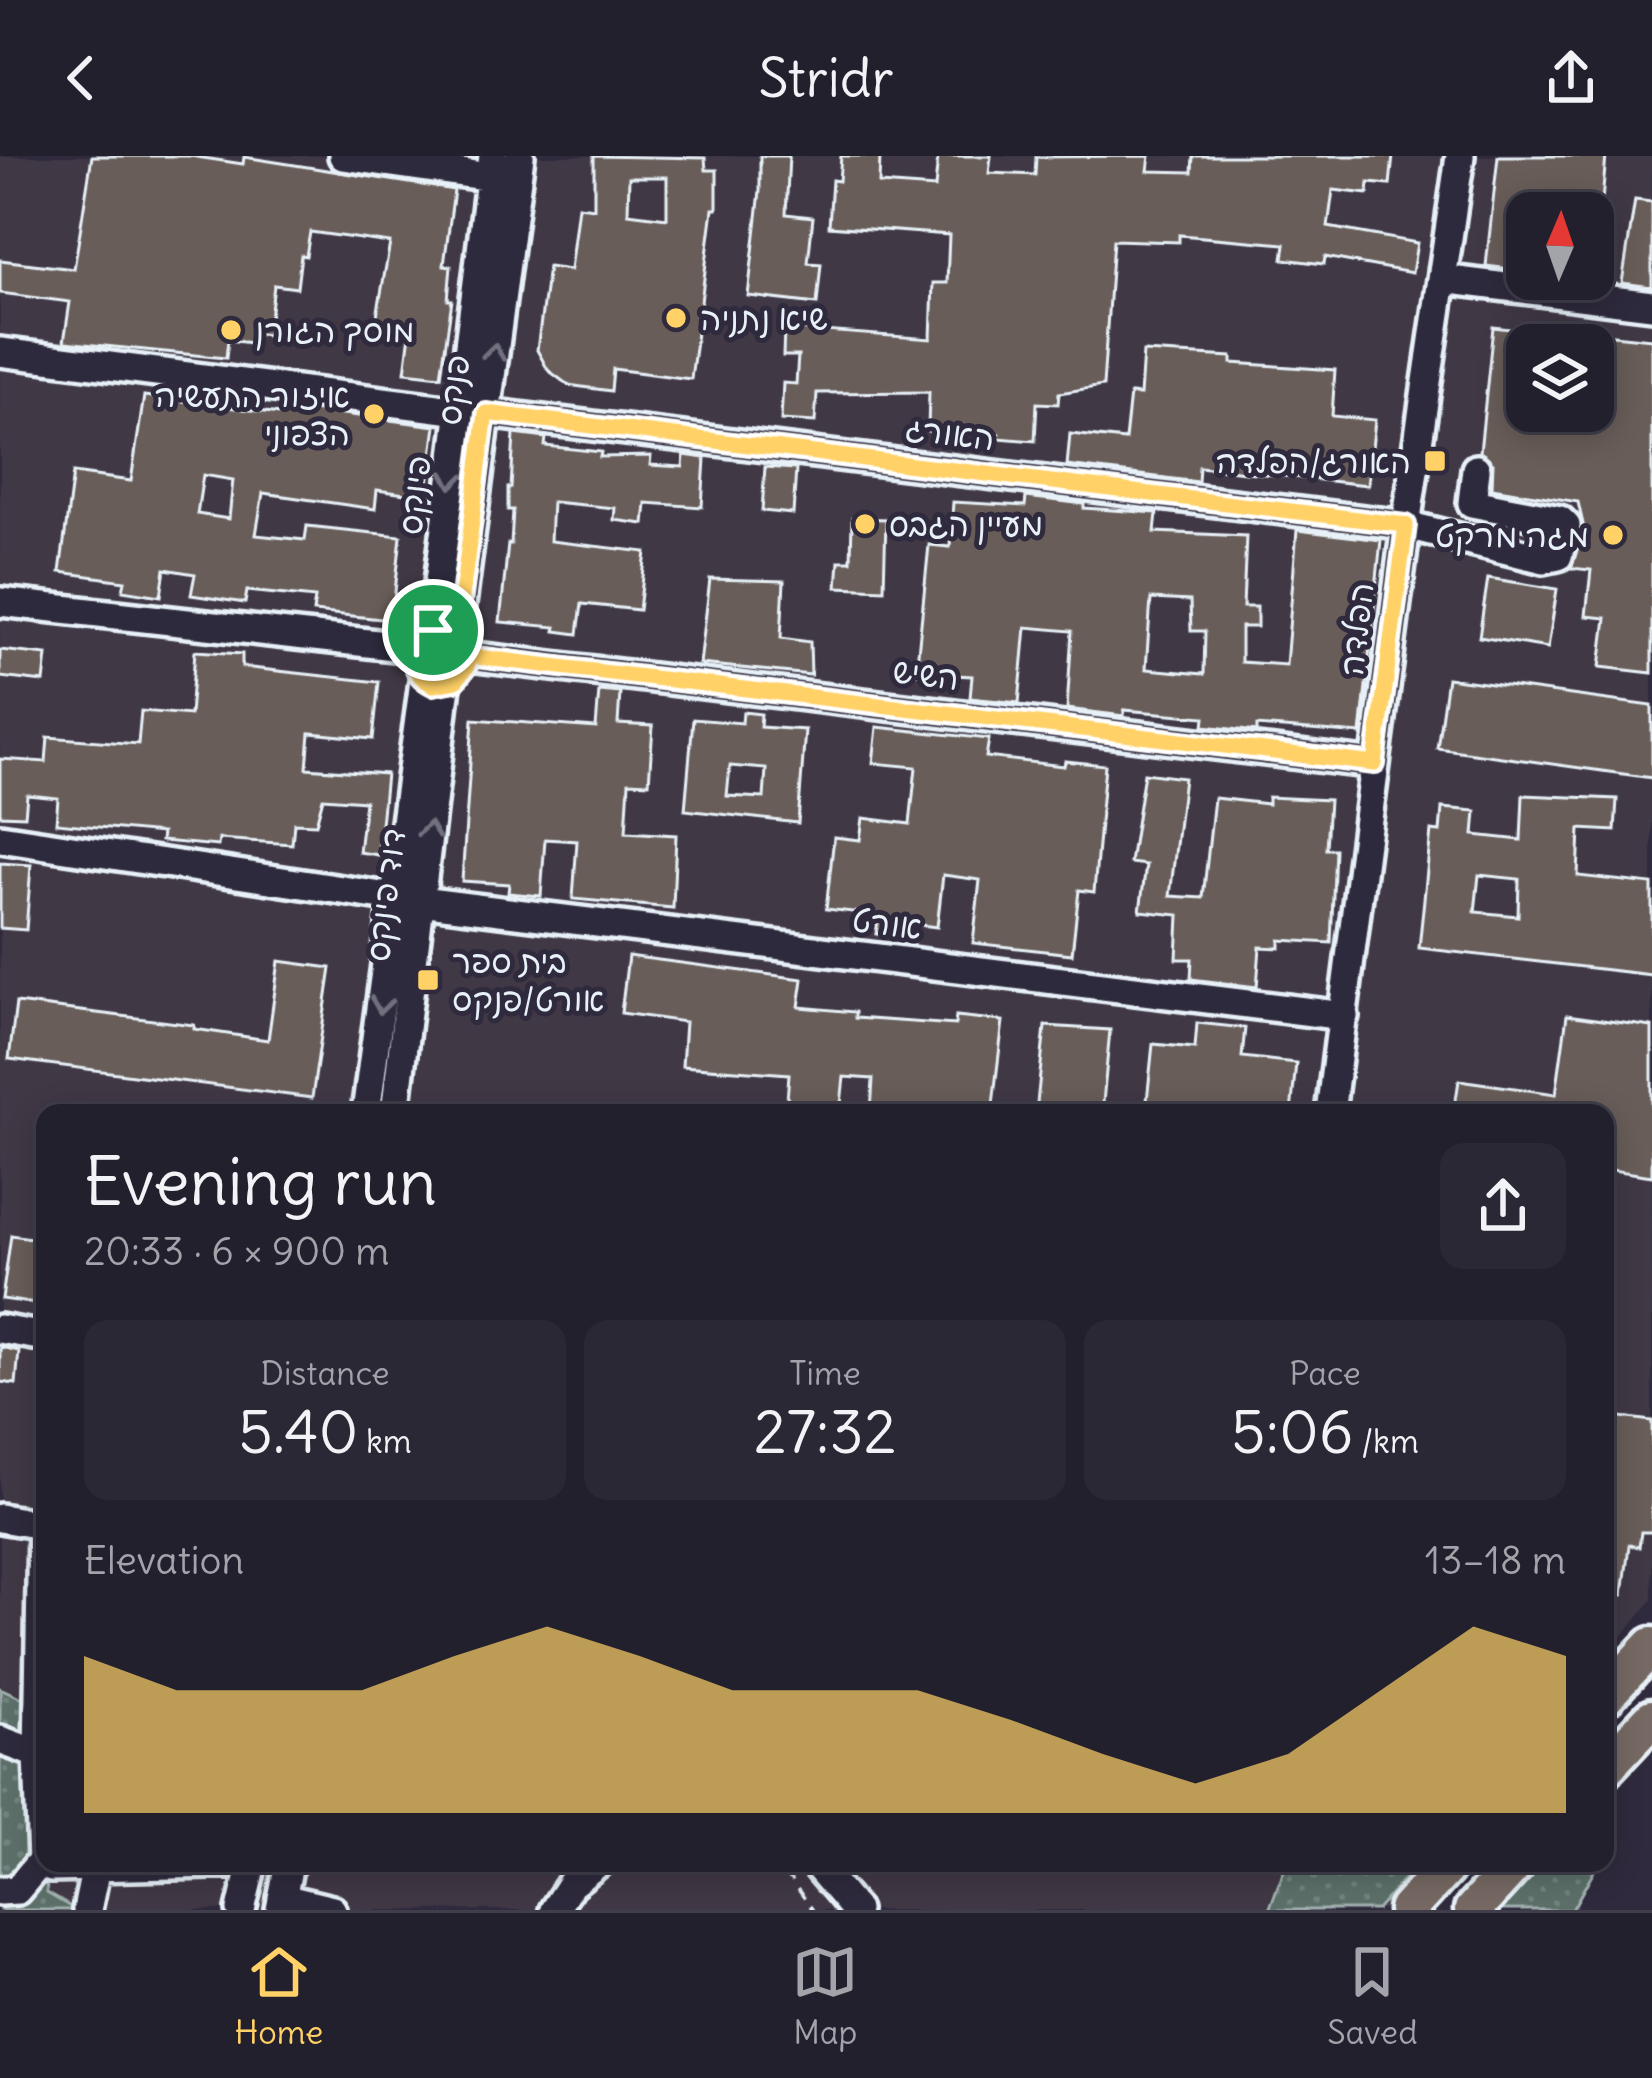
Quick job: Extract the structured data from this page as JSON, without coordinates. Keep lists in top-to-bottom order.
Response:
{
  "streets": {
    "street": [
      "פנקס",
      "האורג",
      "פינקס",
      "הפלדה",
      "השיש",
      "דוד פינקס",
      "אורט"
    ]
  },
  "crossings": [
    ["פנקס", "האורג"],
    ["פנקס", "פינקס"],
    ["האורג", "פינקס"],
    ["האורג", "הפלדה"],
    ["פינקס", "השיש"],
    ["הפלדה", "השיש"],
    ["הפלדה", "אורט"],
    ["דוד פינקס", "אורט"]
  ],
  "one_way": ["פנקס"],
  "places": {
    "other": [
      "שיא נתניה",
      "מוסך הגורן",
      "איזור התעשיה הצפוני",
      "מעיין הגבס",
      "מגה מרקט"
    ],
    "transit": ["האורג/הפלדה", "בית ספר אורט/פנקס"]
  },
  "north": "top",
  "page": {
    "header": "Stridr",
    "heading": ["Evening run", "20:33 · 6 × 900 m"],
    "stats": [
      ["Distance", "5.40 km"],
      ["Time", "27:32"],
      ["Pace", "5:06 /km"]
    ],
    "chart": ["Elevation", "13–18 m"],
    "tabs": ["Home", "Map", "Saved"]
  }
}
